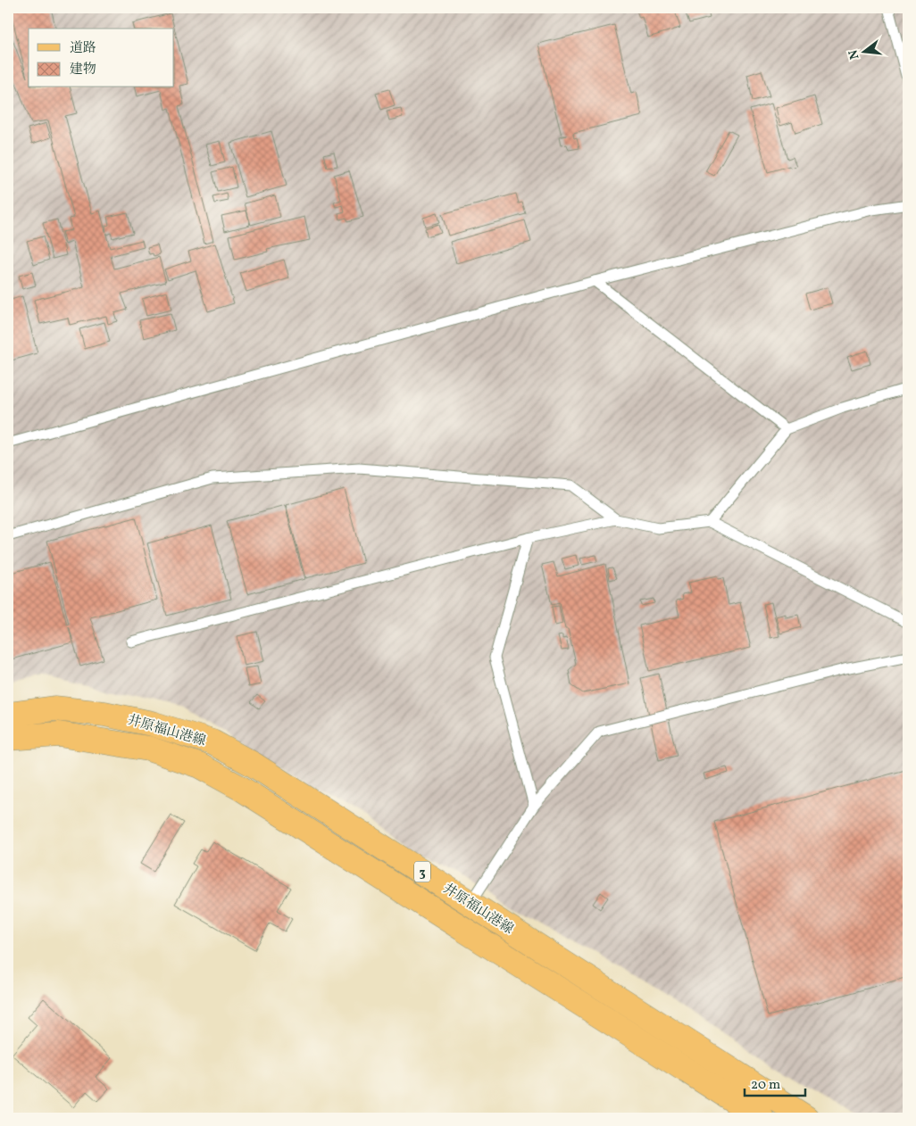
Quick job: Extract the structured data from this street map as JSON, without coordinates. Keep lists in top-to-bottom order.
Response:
{
  "streets": {
    "main road": ["井原福山港線", "3"]
  },
  "legend": ["道路", "建物"],
  "scale_bar": "20 m",
  "north": "left"
}
